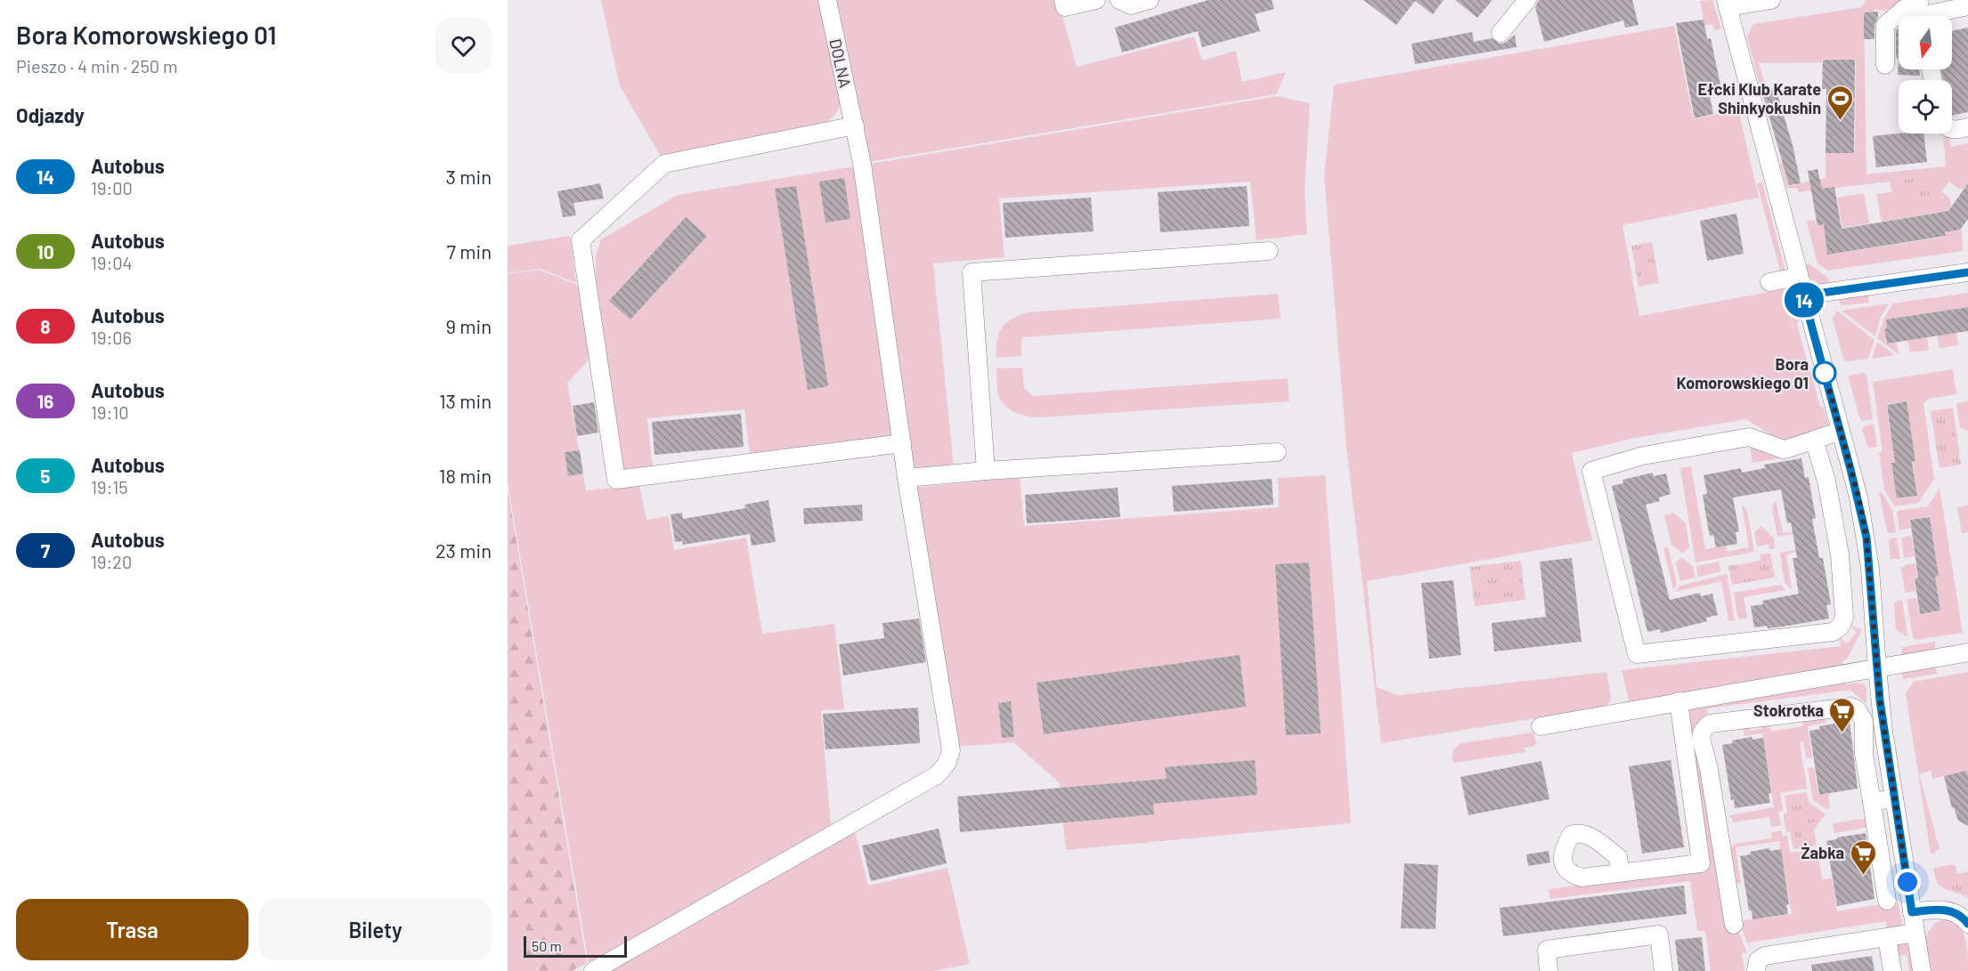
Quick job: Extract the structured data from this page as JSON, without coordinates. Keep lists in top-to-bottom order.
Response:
{
  "streets": {
    "street": ["DOLNA"]
  },
  "places": {
    "sports": ["Ełcki Klub Karate Shinkyokushin"],
    "other": ["Bora Komorowskiego 01"],
    "supermarket": ["Stokrotka", "Żabka"]
  },
  "lines": ["bus line 14"],
  "scale_bar": "50 m",
  "north": "bottom",
  "page": {
    "heading": [
      ["Bora Komorowskiego 01", "Pieszo · 4 min · 250 m"],
      "Odjazdy"
    ],
    "on_map": "14",
    "list": [
      {
        "mark": "14",
        "name": "Autobus",
        "note": "19:00",
        "value": "3 min"
      },
      {
        "mark": "10",
        "name": "Autobus",
        "note": "19:04",
        "value": "7 min"
      },
      {
        "mark": "8",
        "name": "Autobus",
        "note": "19:06",
        "value": "9 min"
      },
      {
        "mark": "16",
        "name": "Autobus",
        "note": "19:10",
        "value": "13 min"
      },
      {
        "mark": "5",
        "name": "Autobus",
        "note": "19:15",
        "value": "18 min"
      },
      {
        "mark": "7",
        "name": "Autobus",
        "note": "19:20",
        "value": "23 min"
      }
    ],
    "buttons": ["Trasa", "Bilety"],
    "scale": "50 m"
  }
}
